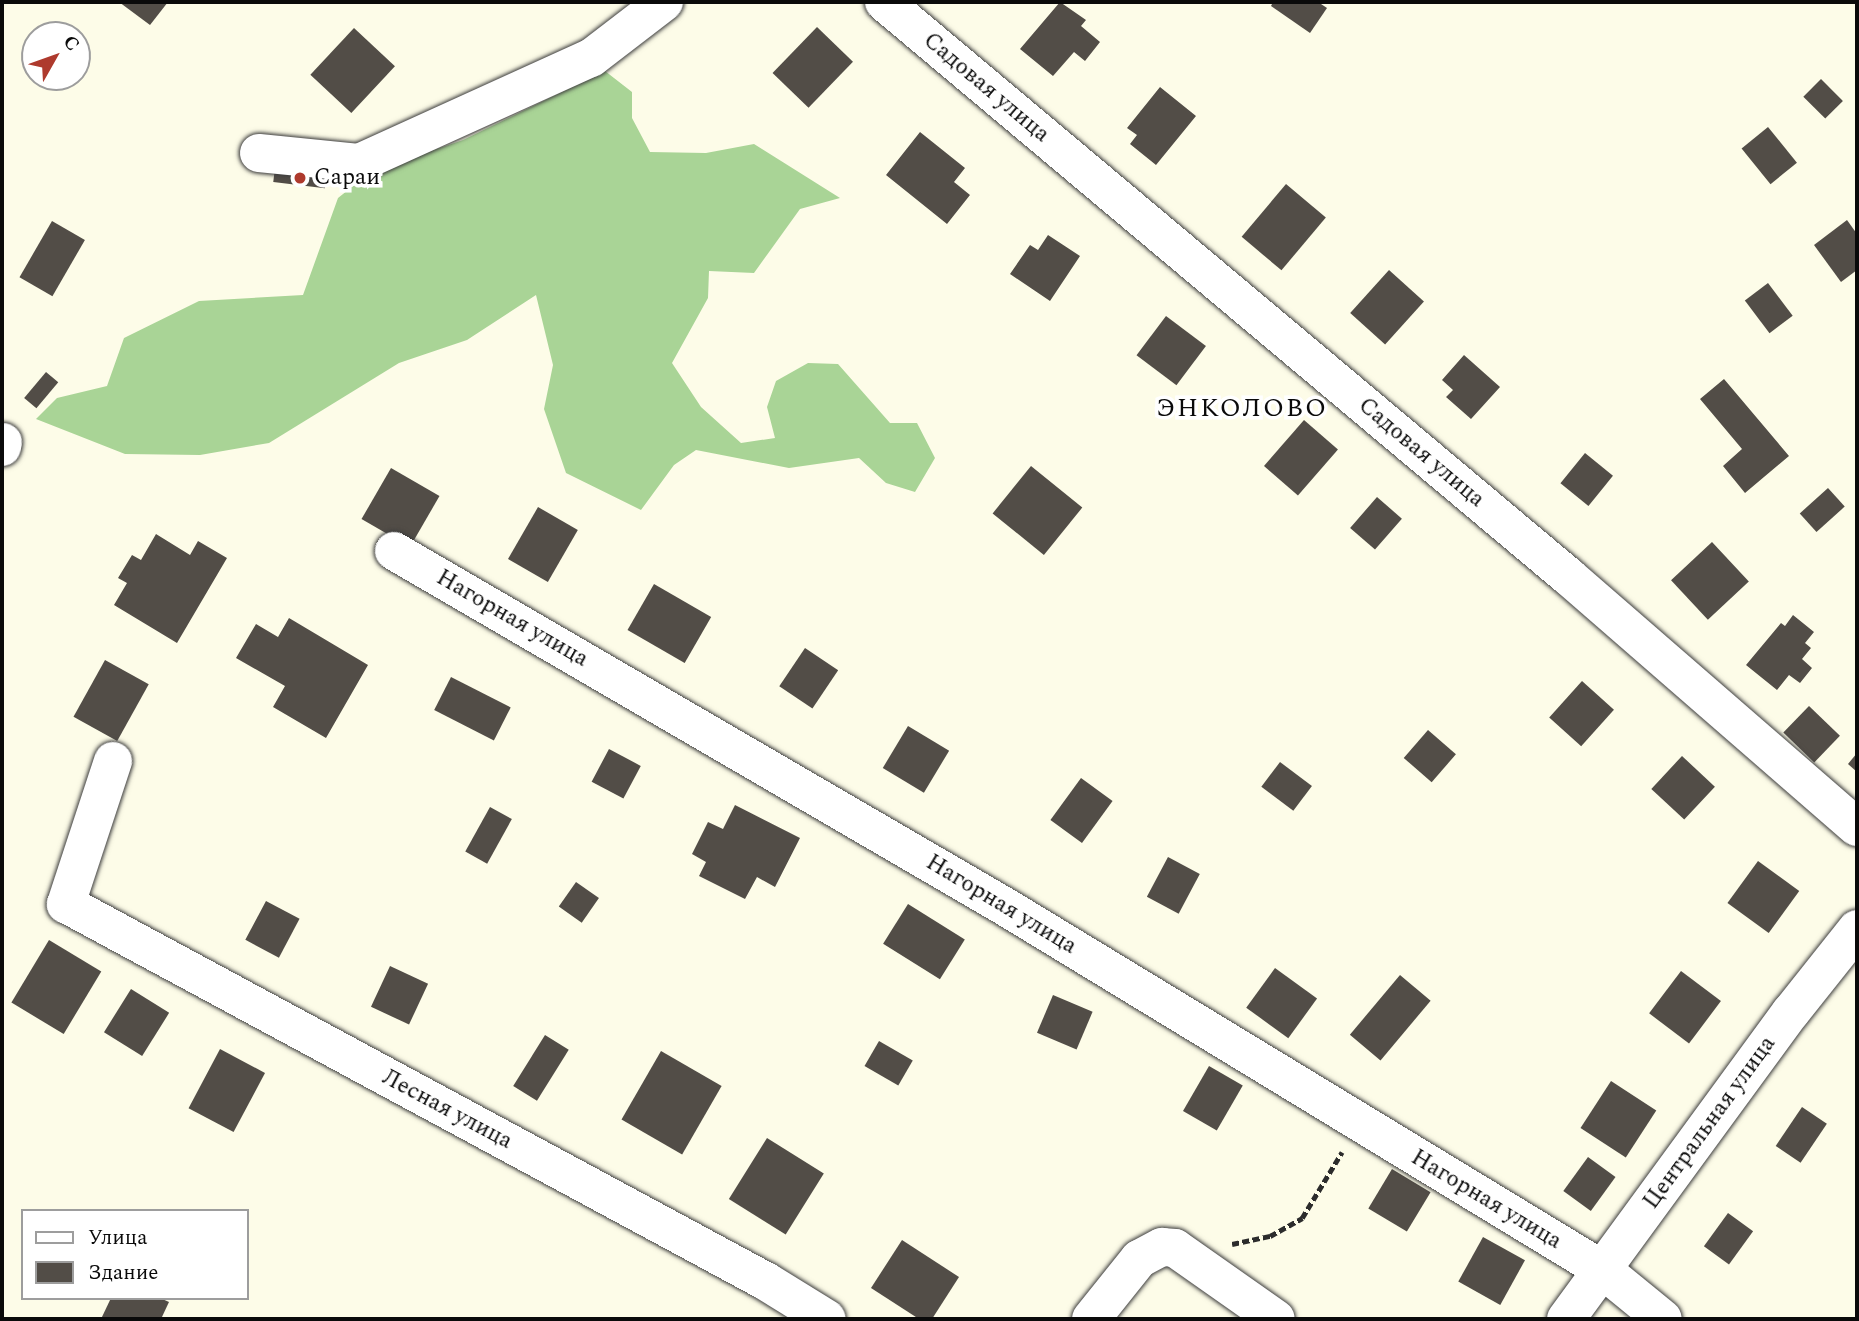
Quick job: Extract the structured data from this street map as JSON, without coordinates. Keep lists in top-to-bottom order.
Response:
{
  "streets": {
    "street": [
      "Садовая улица",
      "Нагорная улица",
      "Лесная улица",
      "Центральная улица"
    ]
  },
  "crossings": [
    ["Нагорная улица", "Центральная улица"]
  ],
  "districts": ["ЭНКОЛОВО"],
  "places": ["Сараи"],
  "legend": ["Улица", "Здание"],
  "north": "top right"
}
